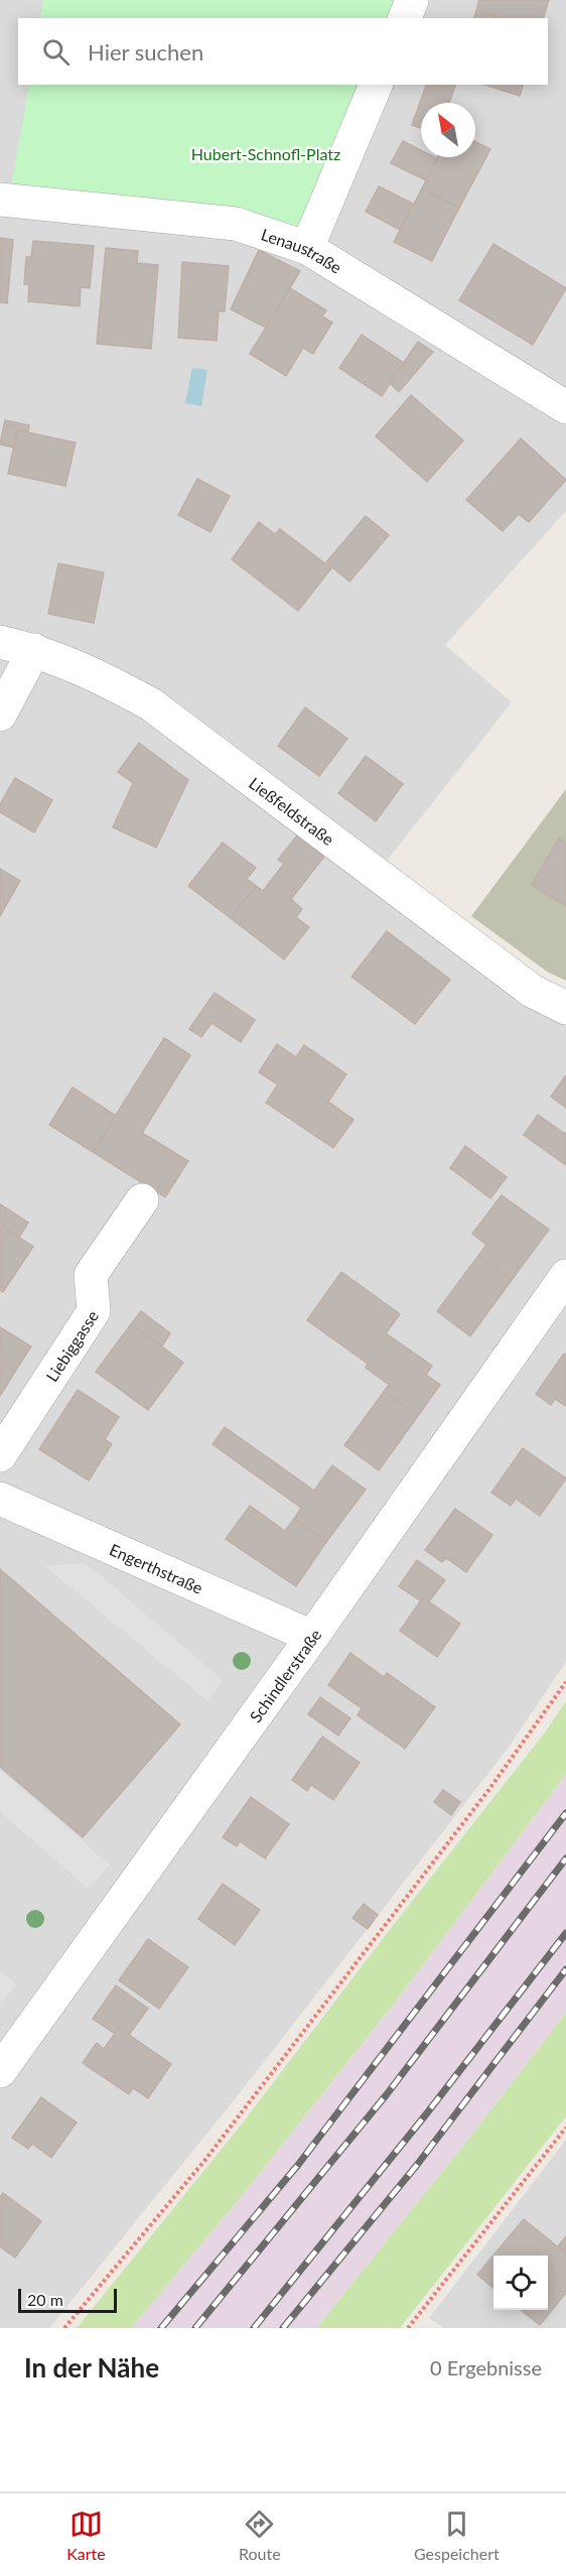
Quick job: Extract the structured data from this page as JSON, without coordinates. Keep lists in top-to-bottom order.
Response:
{
  "streets": {
    "street": [
      "Lenaustraße",
      "Ließfeldstraße",
      "Liebiggasse",
      "Engerthstraße",
      "Schindlerstraße"
    ]
  },
  "crossings": [
    ["Engerthstraße", "Schindlerstraße"]
  ],
  "parks": ["Hubert-Schnofl-Platz"],
  "scale_bar": "20 m",
  "north": "top left",
  "page": {
    "search": "Hier suchen",
    "scale": "20 m",
    "heading": ["In der Nähe", "0 Ergebnisse"],
    "nav": ["Karte", "Route", "Gespeichert"]
  }
}
